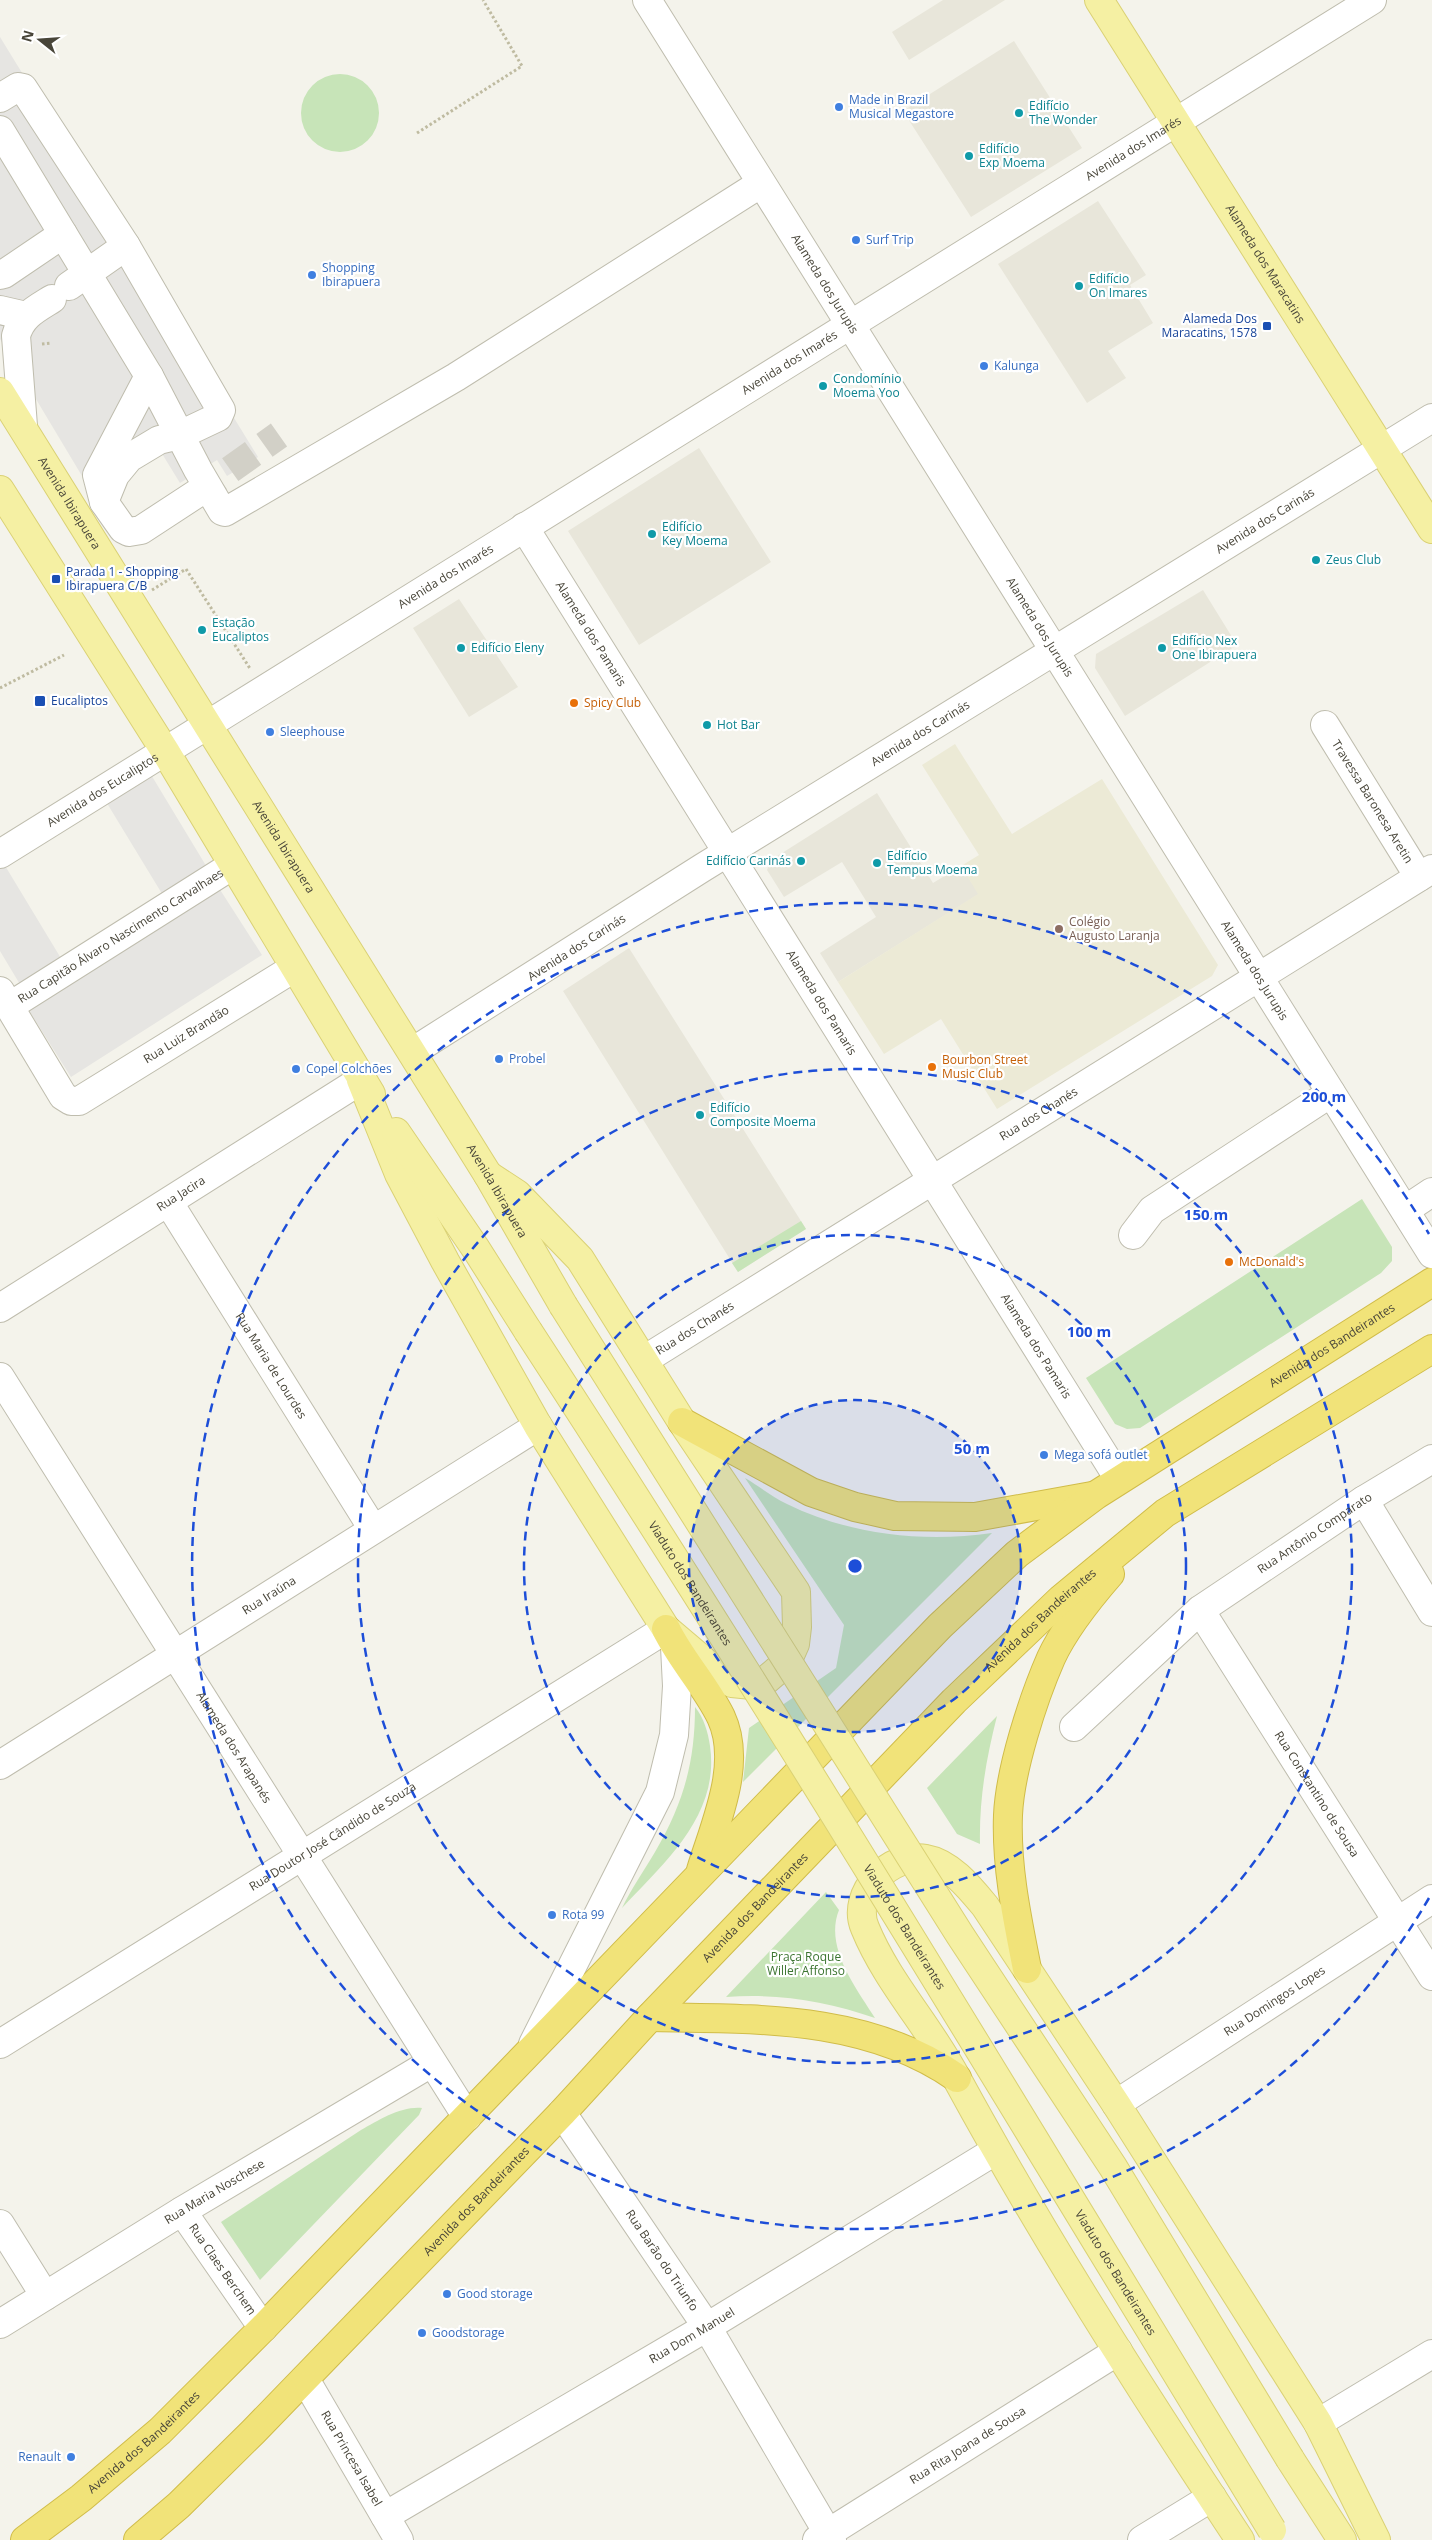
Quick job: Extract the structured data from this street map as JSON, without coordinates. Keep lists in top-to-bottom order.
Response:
{
  "streets": {
    "highway": ["Avenida dos Bandeirantes"],
    "main road": ["Alameda dos Maracatins", "Avenida Ibirapuera", "Viaduto dos Bandeirantes"],
    "street": [
      "Avenida dos Imarés",
      "Alameda dos Jurupis",
      "Avenida dos Carinás",
      "Alameda dos Pamaris",
      "Avenida dos Eucaliptos",
      "Travessa Baronesa Aretin",
      "Rua Capitão Álvaro Nascimento Carvalhaes",
      "Rua Luiz Brandão",
      "Rua dos Chanés",
      "Rua Jacira",
      "Rua Maria de Lourdes",
      "Rua Antônio Comparato",
      "Rua Iraúna",
      "Alameda dos Arapanés",
      "Rua Constantino de Sousa",
      "Rua Doutor José Cândido de Souza",
      "Rua Domingos Lopes",
      "Rua Maria Noschese",
      "Rua Barão do Triunfo",
      "Rua Claes Berchem",
      "Rua Dom Manuel",
      "Rua Rita Joana de Sousa",
      "Rua Princesa Isabel"
    ]
  },
  "crossings": [
    ["Avenida dos Imarés", "Alameda dos Maracatins"],
    ["Avenida dos Imarés", "Alameda dos Jurupis"],
    ["Avenida dos Imarés", "Avenida Ibirapuera"],
    ["Avenida dos Imarés", "Alameda dos Pamaris"],
    ["Avenida dos Imarés", "Avenida dos Eucaliptos"],
    ["Alameda dos Maracatins", "Avenida dos Carinás"],
    ["Alameda dos Jurupis", "Avenida dos Carinás"],
    ["Alameda dos Jurupis", "Rua dos Chanés"],
    ["Avenida Ibirapuera", "Avenida dos Carinás"],
    ["Avenida Ibirapuera", "Avenida dos Eucaliptos"],
    ["Avenida dos Carinás", "Alameda dos Pamaris"],
    ["Alameda dos Pamaris", "Rua dos Chanés"],
    ["Alameda dos Pamaris", "Avenida dos Bandeirantes"],
    ["Travessa Baronesa Aretin", "Rua dos Chanés"],
    ["Rua Capitão Álvaro Nascimento Carvalhaes", "Rua Luiz Brandão"],
    ["Rua Jacira", "Rua Maria de Lourdes"],
    ["Rua Jacira", "Viaduto dos Bandeirantes"],
    ["Avenida dos Bandeirantes", "Alameda dos Arapanés"],
    ["Avenida dos Bandeirantes", "Rua Doutor José Cândido de Souza"],
    ["Avenida dos Bandeirantes", "Rua Barão do Triunfo"],
    ["Avenida dos Bandeirantes", "Rua Claes Berchem"],
    ["Avenida dos Bandeirantes", "Rua Princesa Isabel"],
    ["Rua Maria de Lourdes", "Rua Iraúna"],
    ["Rua Antônio Comparato", "Rua Constantino de Sousa"],
    ["Rua Iraúna", "Alameda dos Arapanés"],
    ["Alameda dos Arapanés", "Rua Doutor José Cândido de Souza"],
    ["Alameda dos Arapanés", "Rua Maria Noschese"],
    ["Rua Constantino de Sousa", "Rua Domingos Lopes"],
    ["Rua Maria Noschese", "Rua Claes Berchem"],
    ["Rua Barão do Triunfo", "Rua Dom Manuel"],
    ["Rua Barão do Triunfo", "Rua Rita Joana de Sousa"],
    ["Rua Dom Manuel", "Rua Princesa Isabel"]
  ],
  "parks": ["Praça Roque Willer Affonso"],
  "places": {
    "other": [
      "Made in Brazil Musical Megastore",
      "Edifício The Wonder",
      "Edifício Exp Moema",
      "Surf Trip",
      "Shopping Ibirapuera",
      "Edifício On Imares",
      "Kalunga",
      "Condomínio Moema Yoo",
      "Edifício Key Moema",
      "Zeus Club",
      "Estação Eucaliptos",
      "Edifício Eleny",
      "Edifício Nex One Ibirapuera",
      "Spicy Club",
      "Hot Bar",
      "Sleephouse",
      "Edifício Carinás",
      "Edifício Tempus Moema",
      "Colégio Augusto Laranja",
      "Probel",
      "Bourbon Street Music Club",
      "Copel Colchões",
      "Edifício Composite Moema",
      "McDonald's",
      "Mega sofá outlet",
      "Rota 99",
      "Good storage",
      "Goodstorage",
      "Renault"
    ],
    "transit": ["Alameda Dos Maracatins, 1578", "Parada 1 - Shopping Ibirapuera C/B", "Eucaliptos"]
  },
  "north": "left",
  "rings": [
    "200 m",
    "150 m",
    "100 m",
    "50 m"
  ]
}
